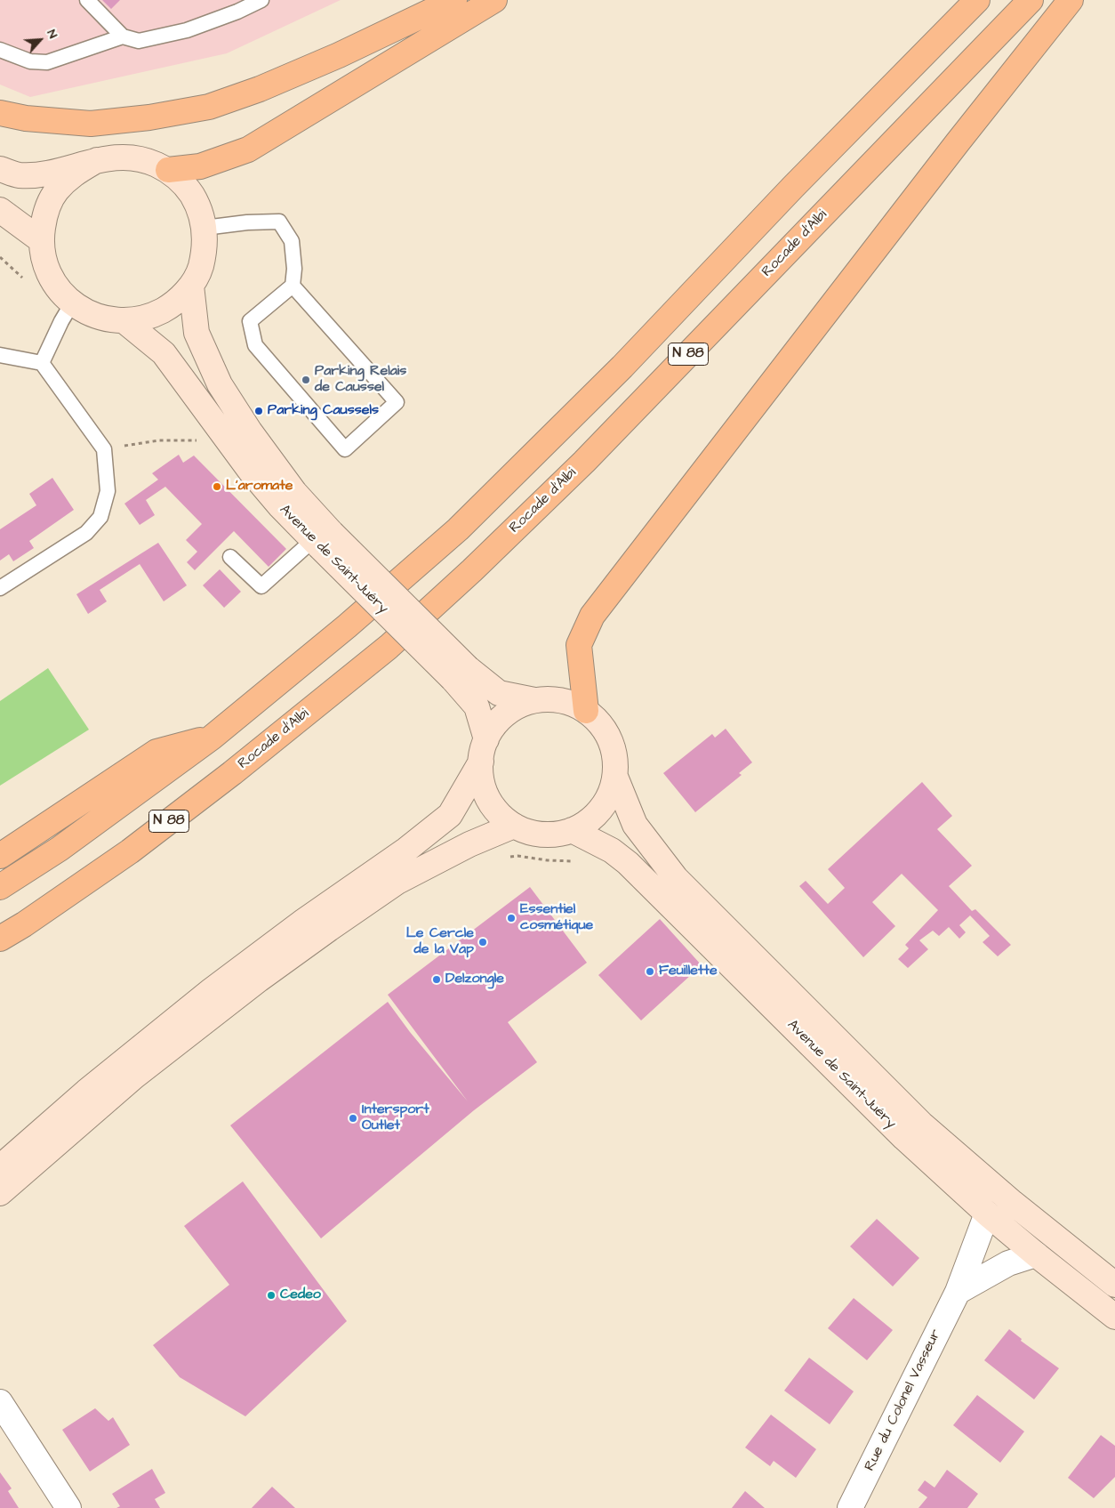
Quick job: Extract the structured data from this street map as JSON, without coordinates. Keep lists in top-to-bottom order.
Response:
{
  "streets": {
    "highway": ["Rocade d'Albi", "N 88"],
    "main road": ["Avenue de Saint-Juéry"],
    "street": ["Rue du Colonel Vasseur"]
  },
  "crossings": [
    ["Avenue de Saint-Juéry", "Rue du Colonel Vasseur"]
  ],
  "places": [
    "Parking Relais de Caussel",
    "Parking Caussels",
    "L'aromate",
    "Essentiel cosmétique",
    "Le Cercle de la Vap",
    "Feuillette",
    "Delzongle",
    "Intersport Outlet",
    "Cedeo"
  ],
  "north": "top right"
}
